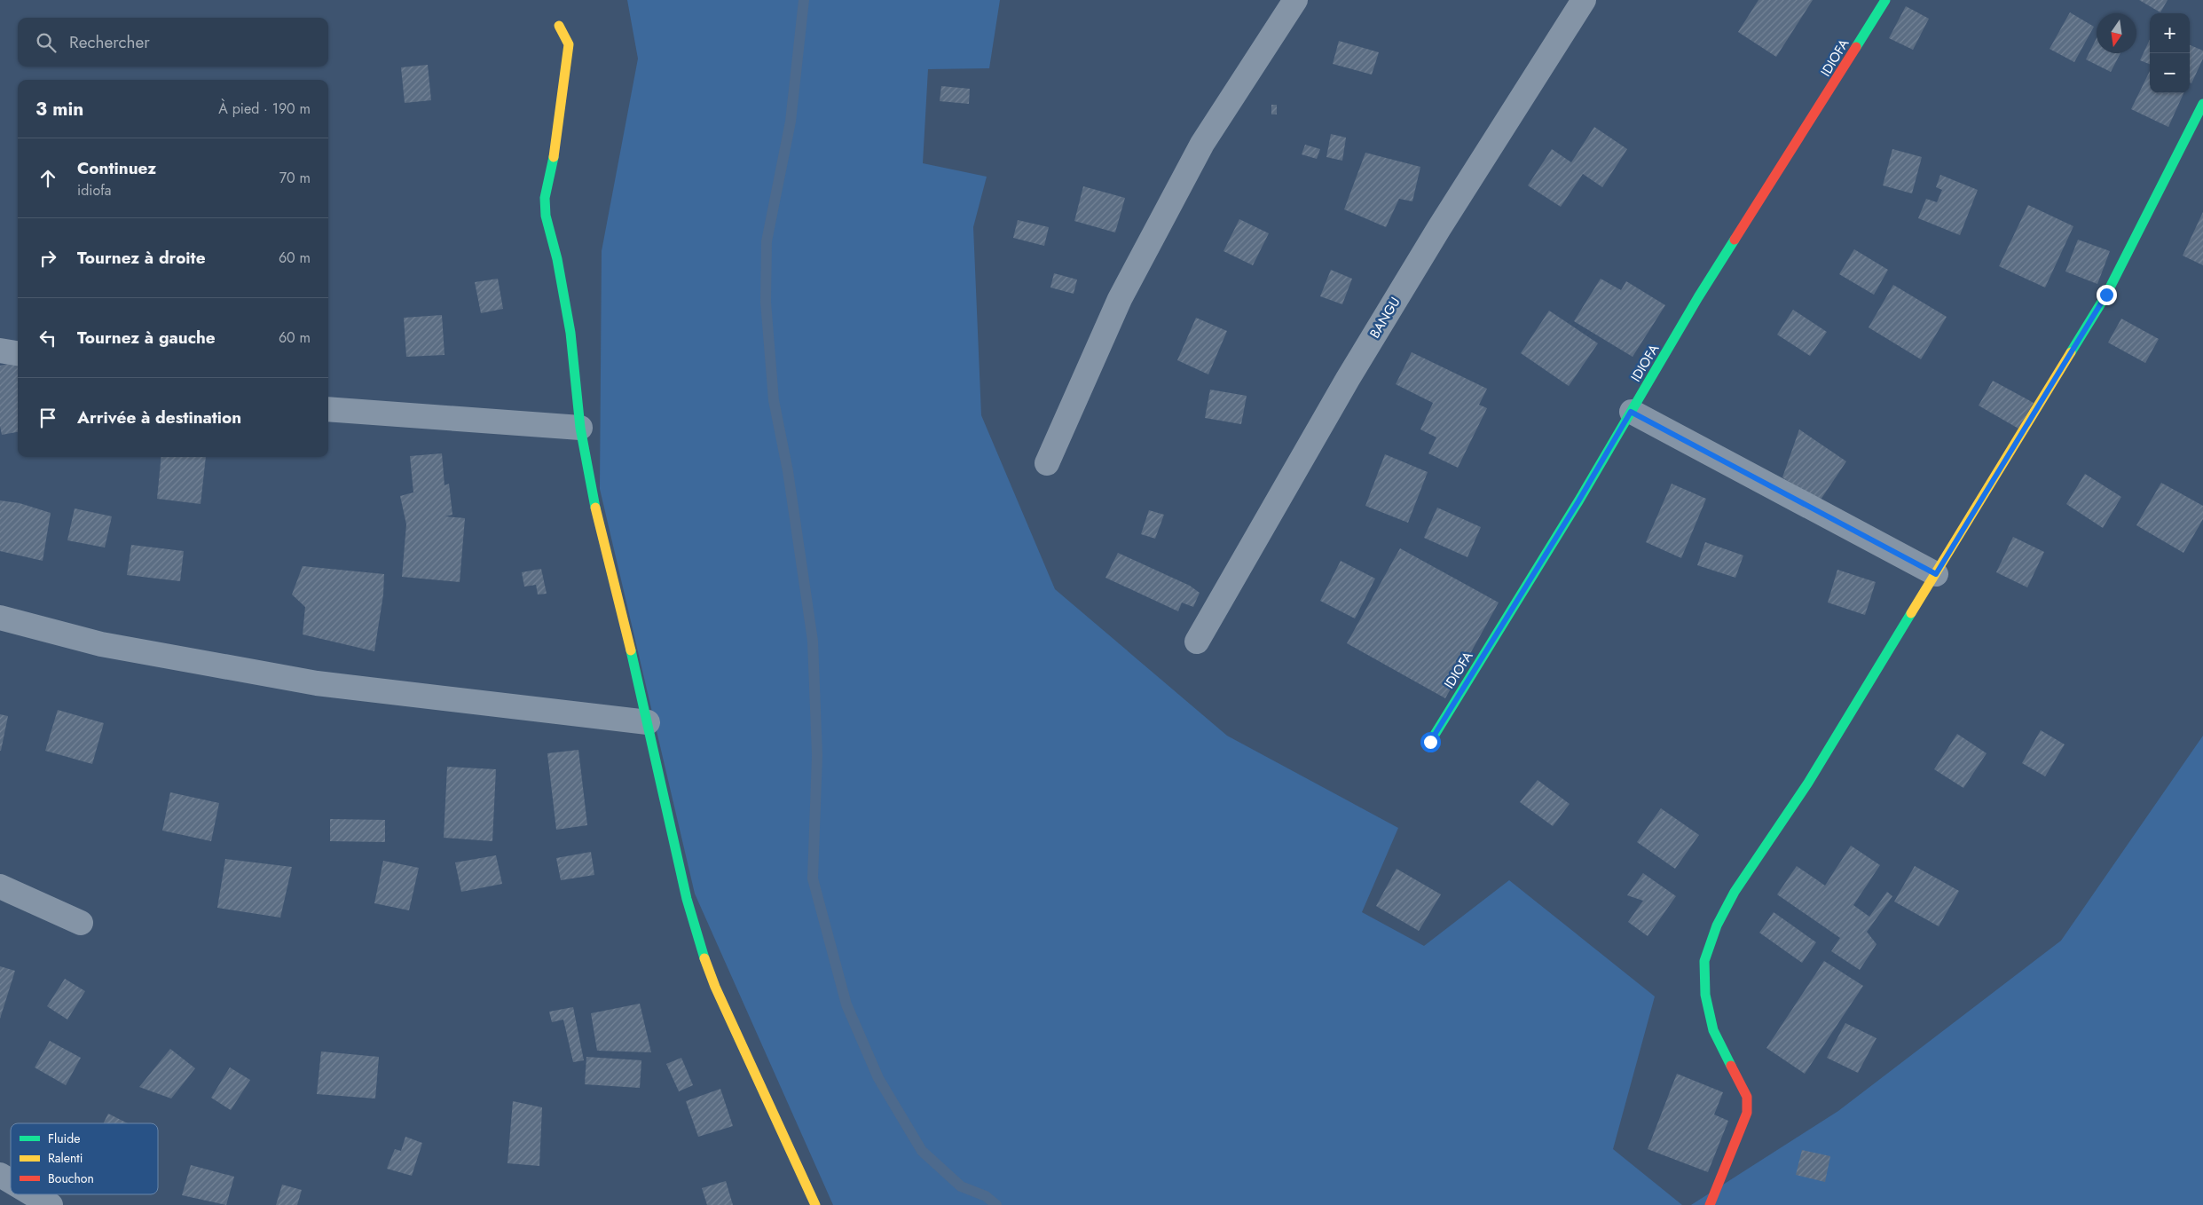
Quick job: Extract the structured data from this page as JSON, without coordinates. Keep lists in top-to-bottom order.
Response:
{
  "streets": {
    "street": ["IDIOFA", "BANGU"]
  },
  "legend": ["Fluide", "Ralenti", "Bouchon"],
  "north": "bottom",
  "page": {
    "map_buttons": ["+", "−"],
    "search": "Rechercher",
    "heading": ["3 min", "À pied · 190 m"],
    "list": [
      ["Continuez", "idiofa", "70 m"],
      ["Tournez à droite", "60 m"],
      ["Tournez à gauche", "60 m"],
      "Arrivée à destination"
    ]
  }
}
